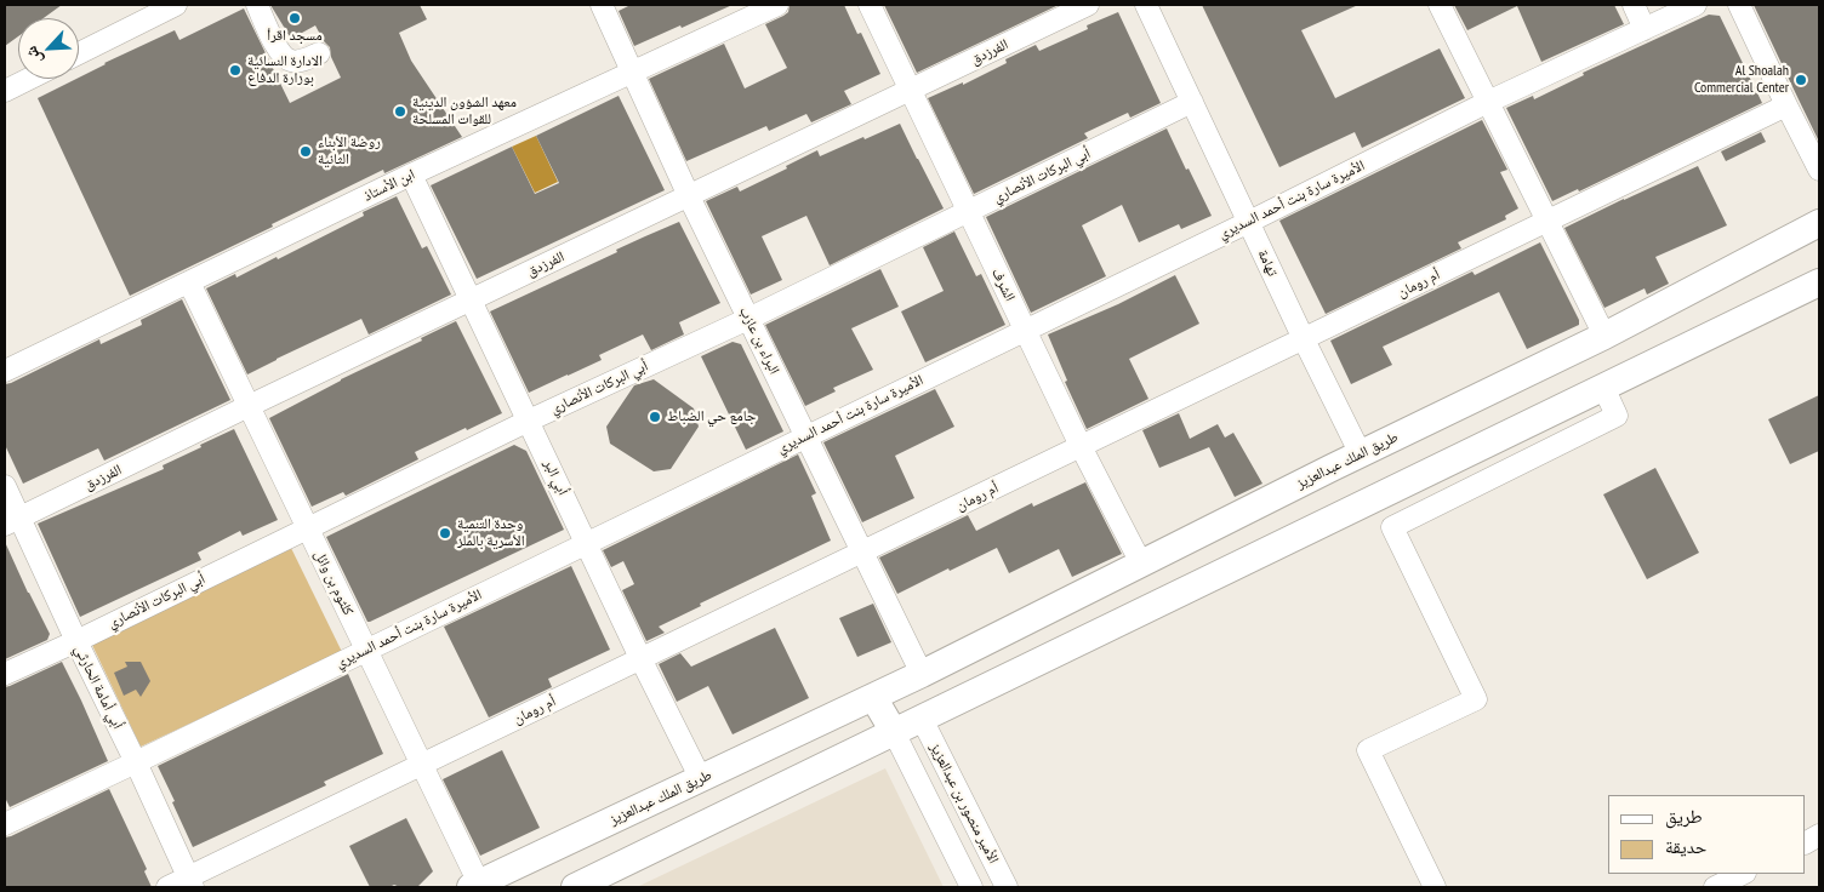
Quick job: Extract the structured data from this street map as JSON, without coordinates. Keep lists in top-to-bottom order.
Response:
{
  "streets": {
    "main road": ["طريق الملك عبدالعزيز"],
    "street": [
      "الفرزدق",
      "أبي البركات الأنصاري",
      "ابن الأستاذ",
      "الأميرة سارة بنت أحمد السديري",
      "تهامة",
      "أم رومان",
      "الشرف",
      "البراء بن عازب",
      "أبي البر",
      "كلثوم بن وائل",
      "أبي أمامة الحارثي",
      "الأمير منصور بن عبدالعزيز"
    ]
  },
  "crossings": [
    ["الفرزدق", "الشرف"],
    ["الفرزدق", "البراء بن عازب"],
    ["الفرزدق", "أبي البر"],
    ["الفرزدق", "كلثوم بن وائل"],
    ["الفرزدق", "أبي أمامة الحارثي"],
    ["أبي البركات الأنصاري", "تهامة"],
    ["أبي البركات الأنصاري", "الشرف"],
    ["أبي البركات الأنصاري", "البراء بن عازب"],
    ["أبي البركات الأنصاري", "أبي البر"],
    ["أبي البركات الأنصاري", "كلثوم بن وائل"],
    ["أبي البركات الأنصاري", "أبي أمامة الحارثي"],
    ["ابن الأستاذ", "البراء بن عازب"],
    ["ابن الأستاذ", "أبي البر"],
    ["ابن الأستاذ", "كلثوم بن وائل"],
    ["الأميرة سارة بنت أحمد السديري", "تهامة"],
    ["الأميرة سارة بنت أحمد السديري", "الشرف"],
    ["الأميرة سارة بنت أحمد السديري", "البراء بن عازب"],
    ["الأميرة سارة بنت أحمد السديري", "أبي البر"],
    ["الأميرة سارة بنت أحمد السديري", "كلثوم بن وائل"],
    ["الأميرة سارة بنت أحمد السديري", "أبي أمامة الحارثي"],
    ["تهامة", "أم رومان"],
    ["تهامة", "طريق الملك عبدالعزيز"],
    ["أم رومان", "الشرف"],
    ["أم رومان", "البراء بن عازب"],
    ["أم رومان", "أبي البر"],
    ["أم رومان", "كلثوم بن وائل"],
    ["أم رومان", "أبي أمامة الحارثي"],
    ["الشرف", "طريق الملك عبدالعزيز"],
    ["البراء بن عازب", "طريق الملك عبدالعزيز"],
    ["طريق الملك عبدالعزيز", "أبي البر"],
    ["طريق الملك عبدالعزيز", "كلثوم بن وائل"]
  ],
  "places": [
    "مسجد اقرأ",
    "الادارة النسائية بوزارة الدفاع",
    "Al Shoalah Commercial Center",
    "معهد الشؤون الدينية للقوات المسلحة",
    "روضة الأبناء الثانية",
    "جامع حي الضباط",
    "وحدة التنمية الأسرية بالملز"
  ],
  "legend": ["طريق", "حديقة"],
  "north": "bottom left"
}
